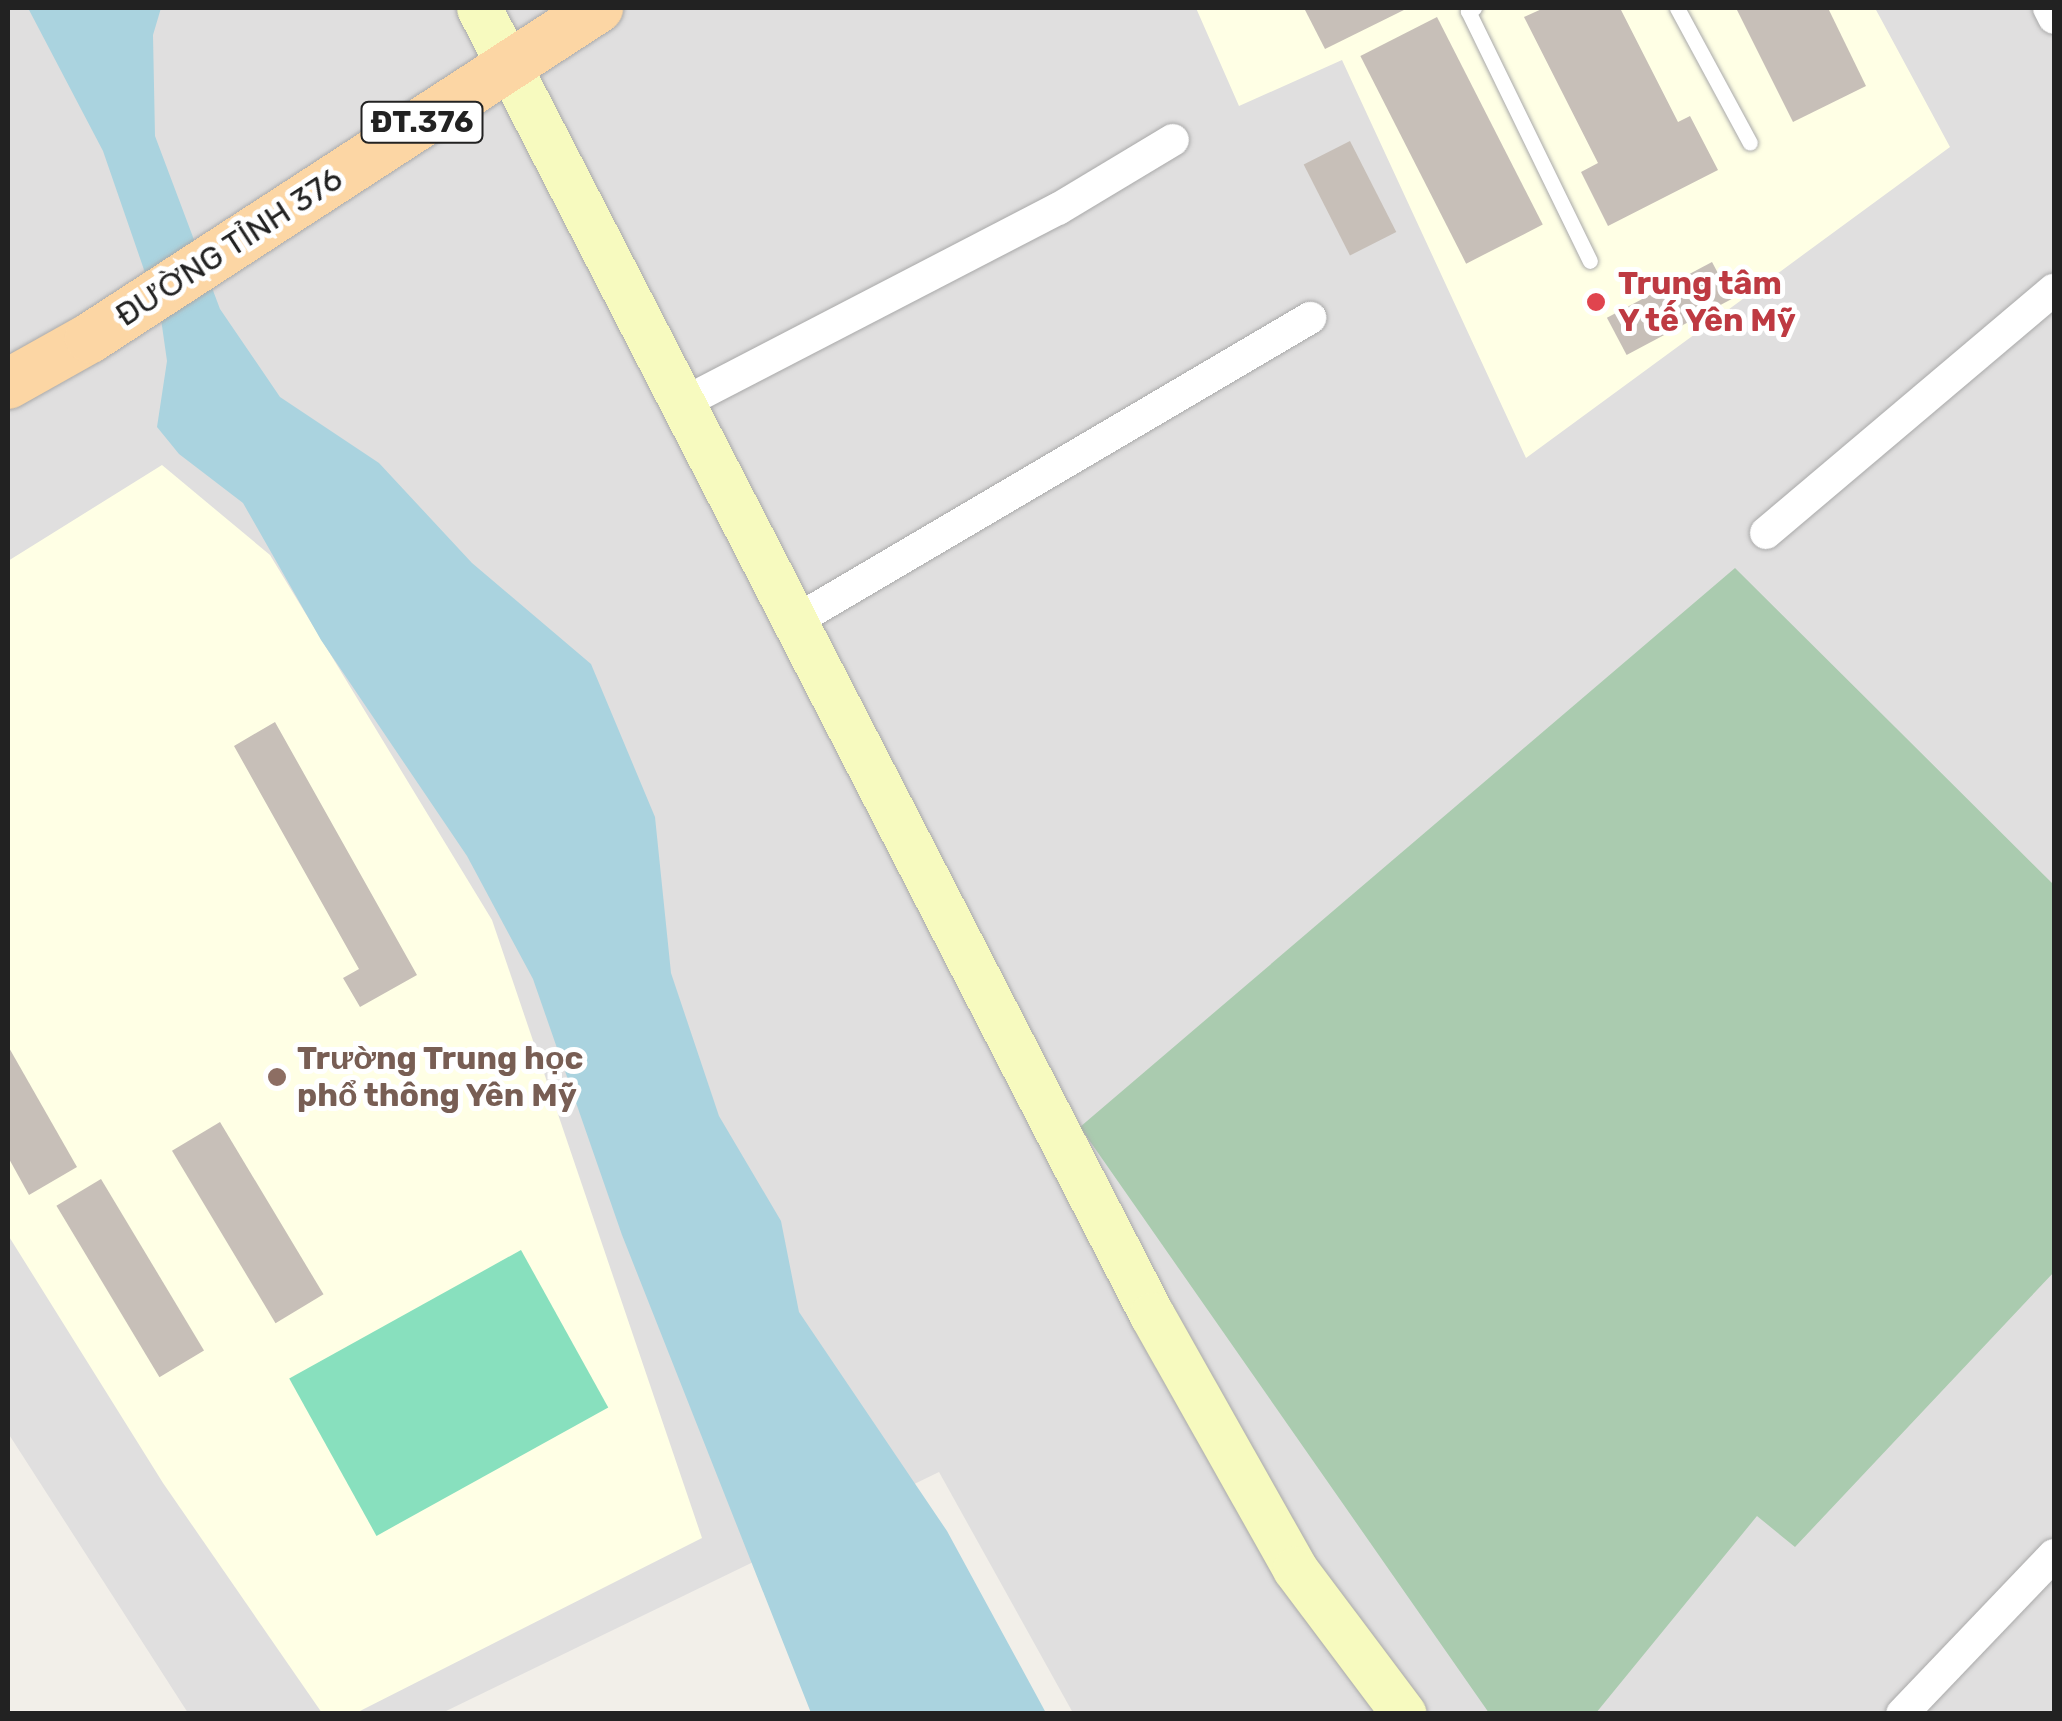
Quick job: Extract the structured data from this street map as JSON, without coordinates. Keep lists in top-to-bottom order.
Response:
{
  "streets": {
    "main road": ["ĐT.376", "ĐƯỜNG TỈNH 376"]
  },
  "places": ["Trung tâm Y tế Yên Mỹ", "Trường Trung học phổ thông Yên Mỹ"]
}
